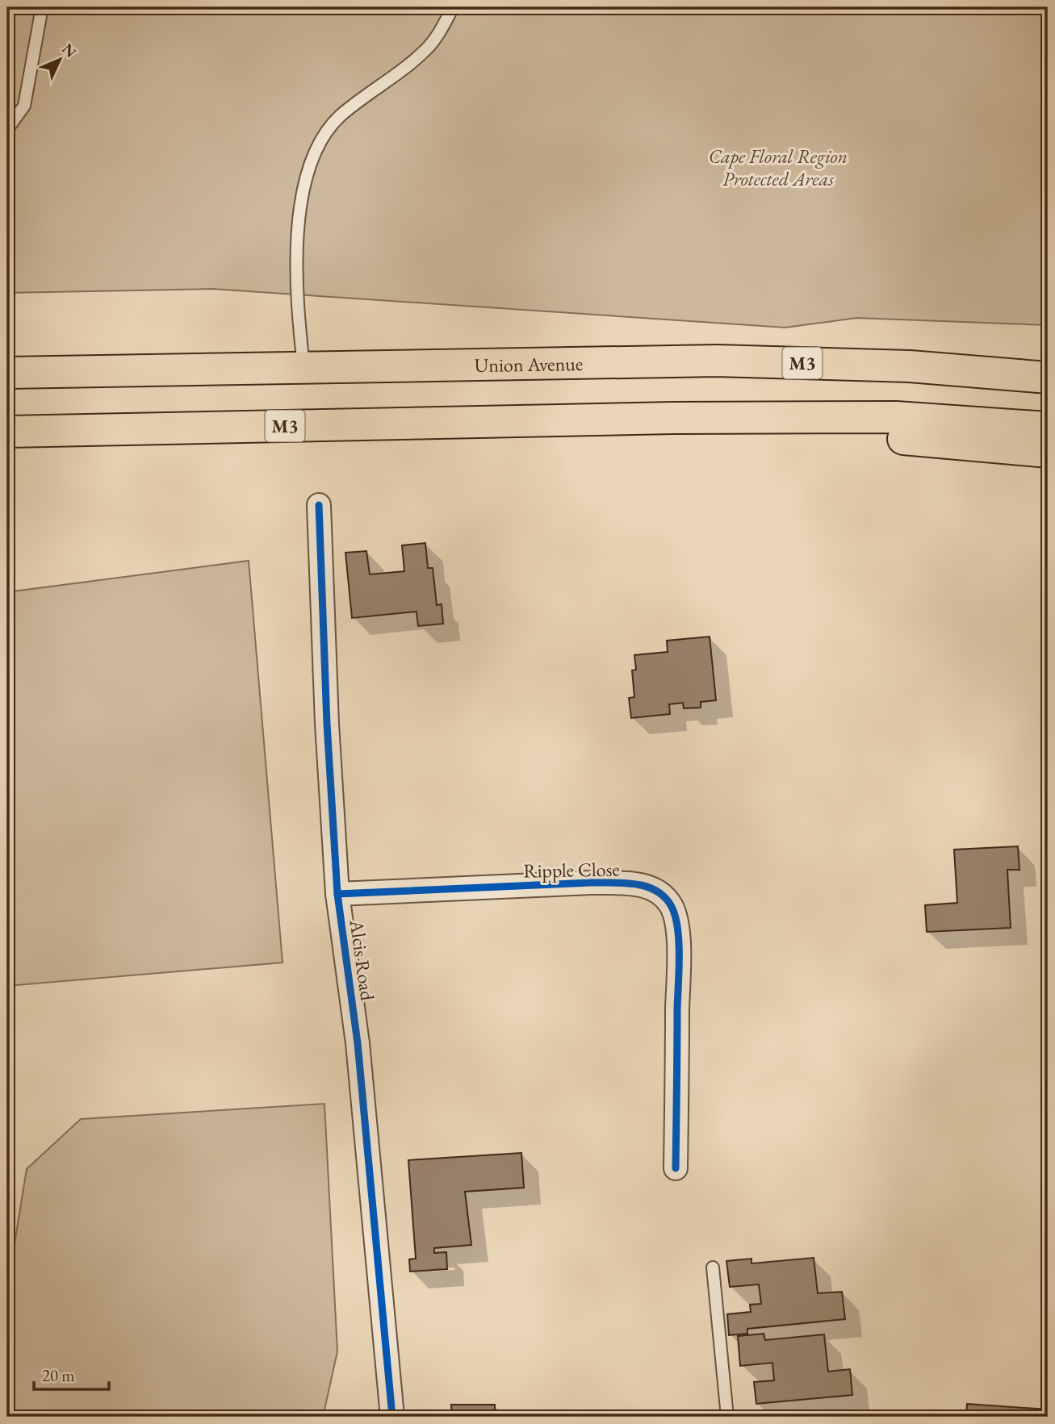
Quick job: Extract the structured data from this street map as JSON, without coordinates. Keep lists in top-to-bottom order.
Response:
{
  "streets": {
    "highway": ["Union Avenue", "M3"],
    "street": ["Ripple Close", "Alcis Road"]
  },
  "crossings": [
    ["Ripple Close", "Alcis Road"]
  ],
  "parks": ["Cape Floral Region Protected Areas"],
  "scale_bar": "20 m",
  "north": "top right"
}
